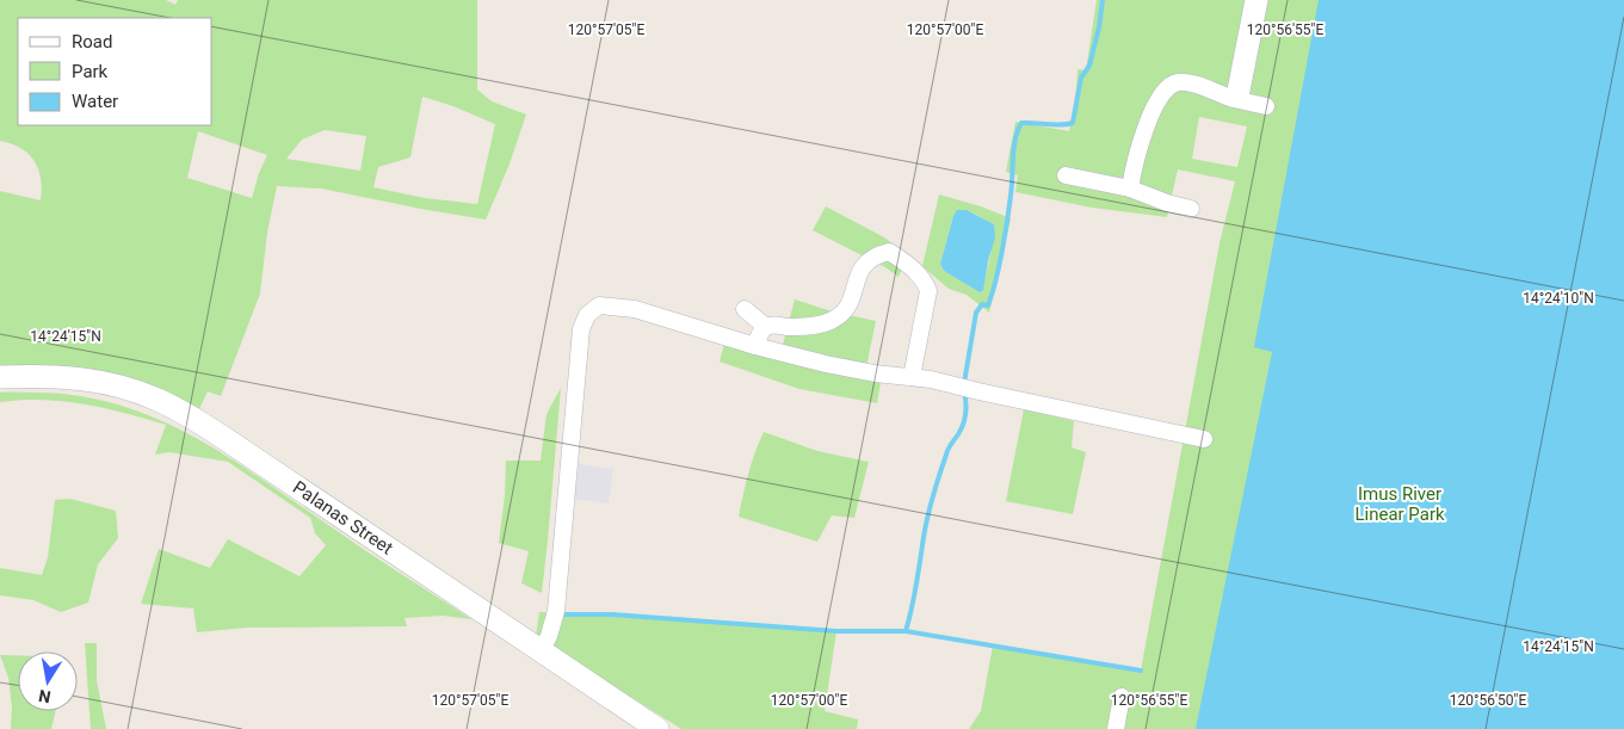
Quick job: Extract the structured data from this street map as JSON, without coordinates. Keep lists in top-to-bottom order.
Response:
{
  "streets": {
    "main road": ["Palanas Street"]
  },
  "parks": ["Imus River Linear Park"],
  "legend": ["Road", "Park", "Water"],
  "north": "bottom",
  "coordinates": [
    "120°57'05\"E",
    "120°57'00\"E",
    "120°56'55\"E",
    "14°24'10\"N",
    "14°24'15\"N",
    "120°56'50\"E"
  ]
}
